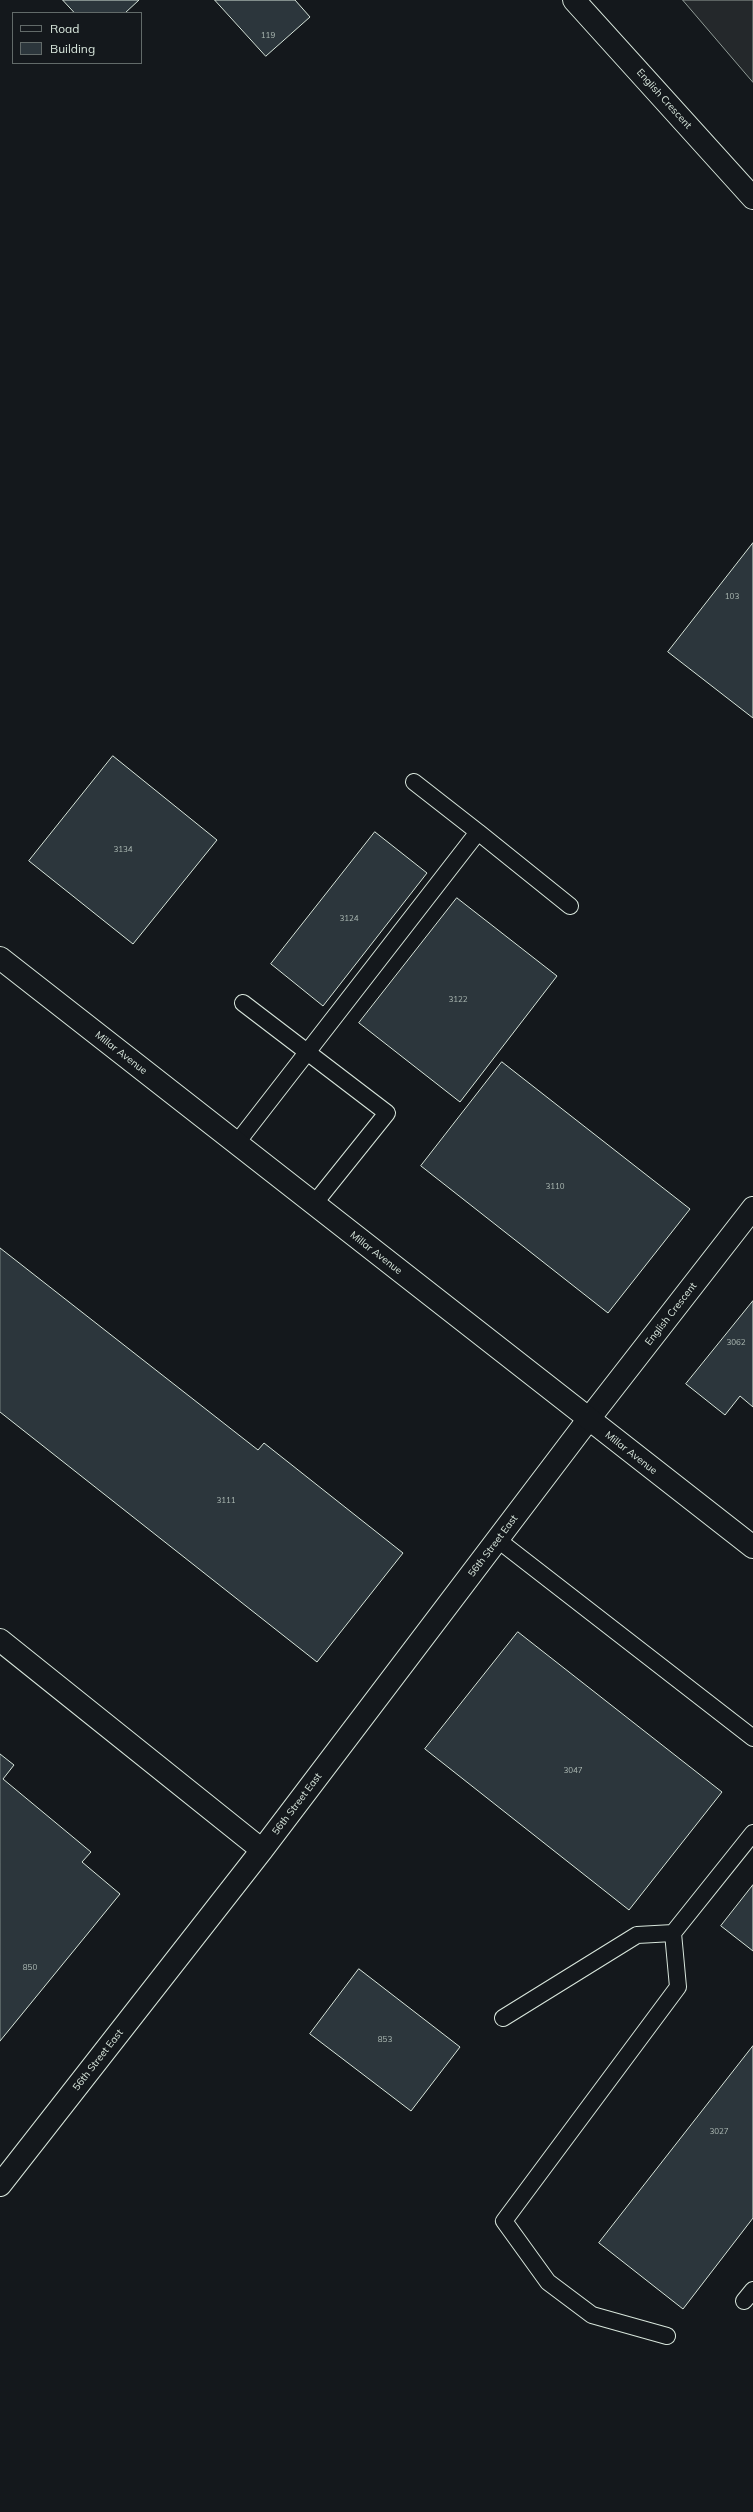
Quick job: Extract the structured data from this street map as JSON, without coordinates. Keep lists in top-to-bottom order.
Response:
{
  "streets": {
    "street": ["English Crescent", "Millar Avenue", "56th Street East"]
  },
  "crossings": [
    ["English Crescent", "Millar Avenue"],
    ["English Crescent", "56th Street East"],
    ["Millar Avenue", "56th Street East"]
  ],
  "house_numbers": [
    "119",
    "103",
    "3134",
    "3124",
    "3122",
    "3110",
    "3062",
    "3111",
    "3047",
    "850",
    "853",
    "3027"
  ],
  "legend": ["Road", "Building"]
}
